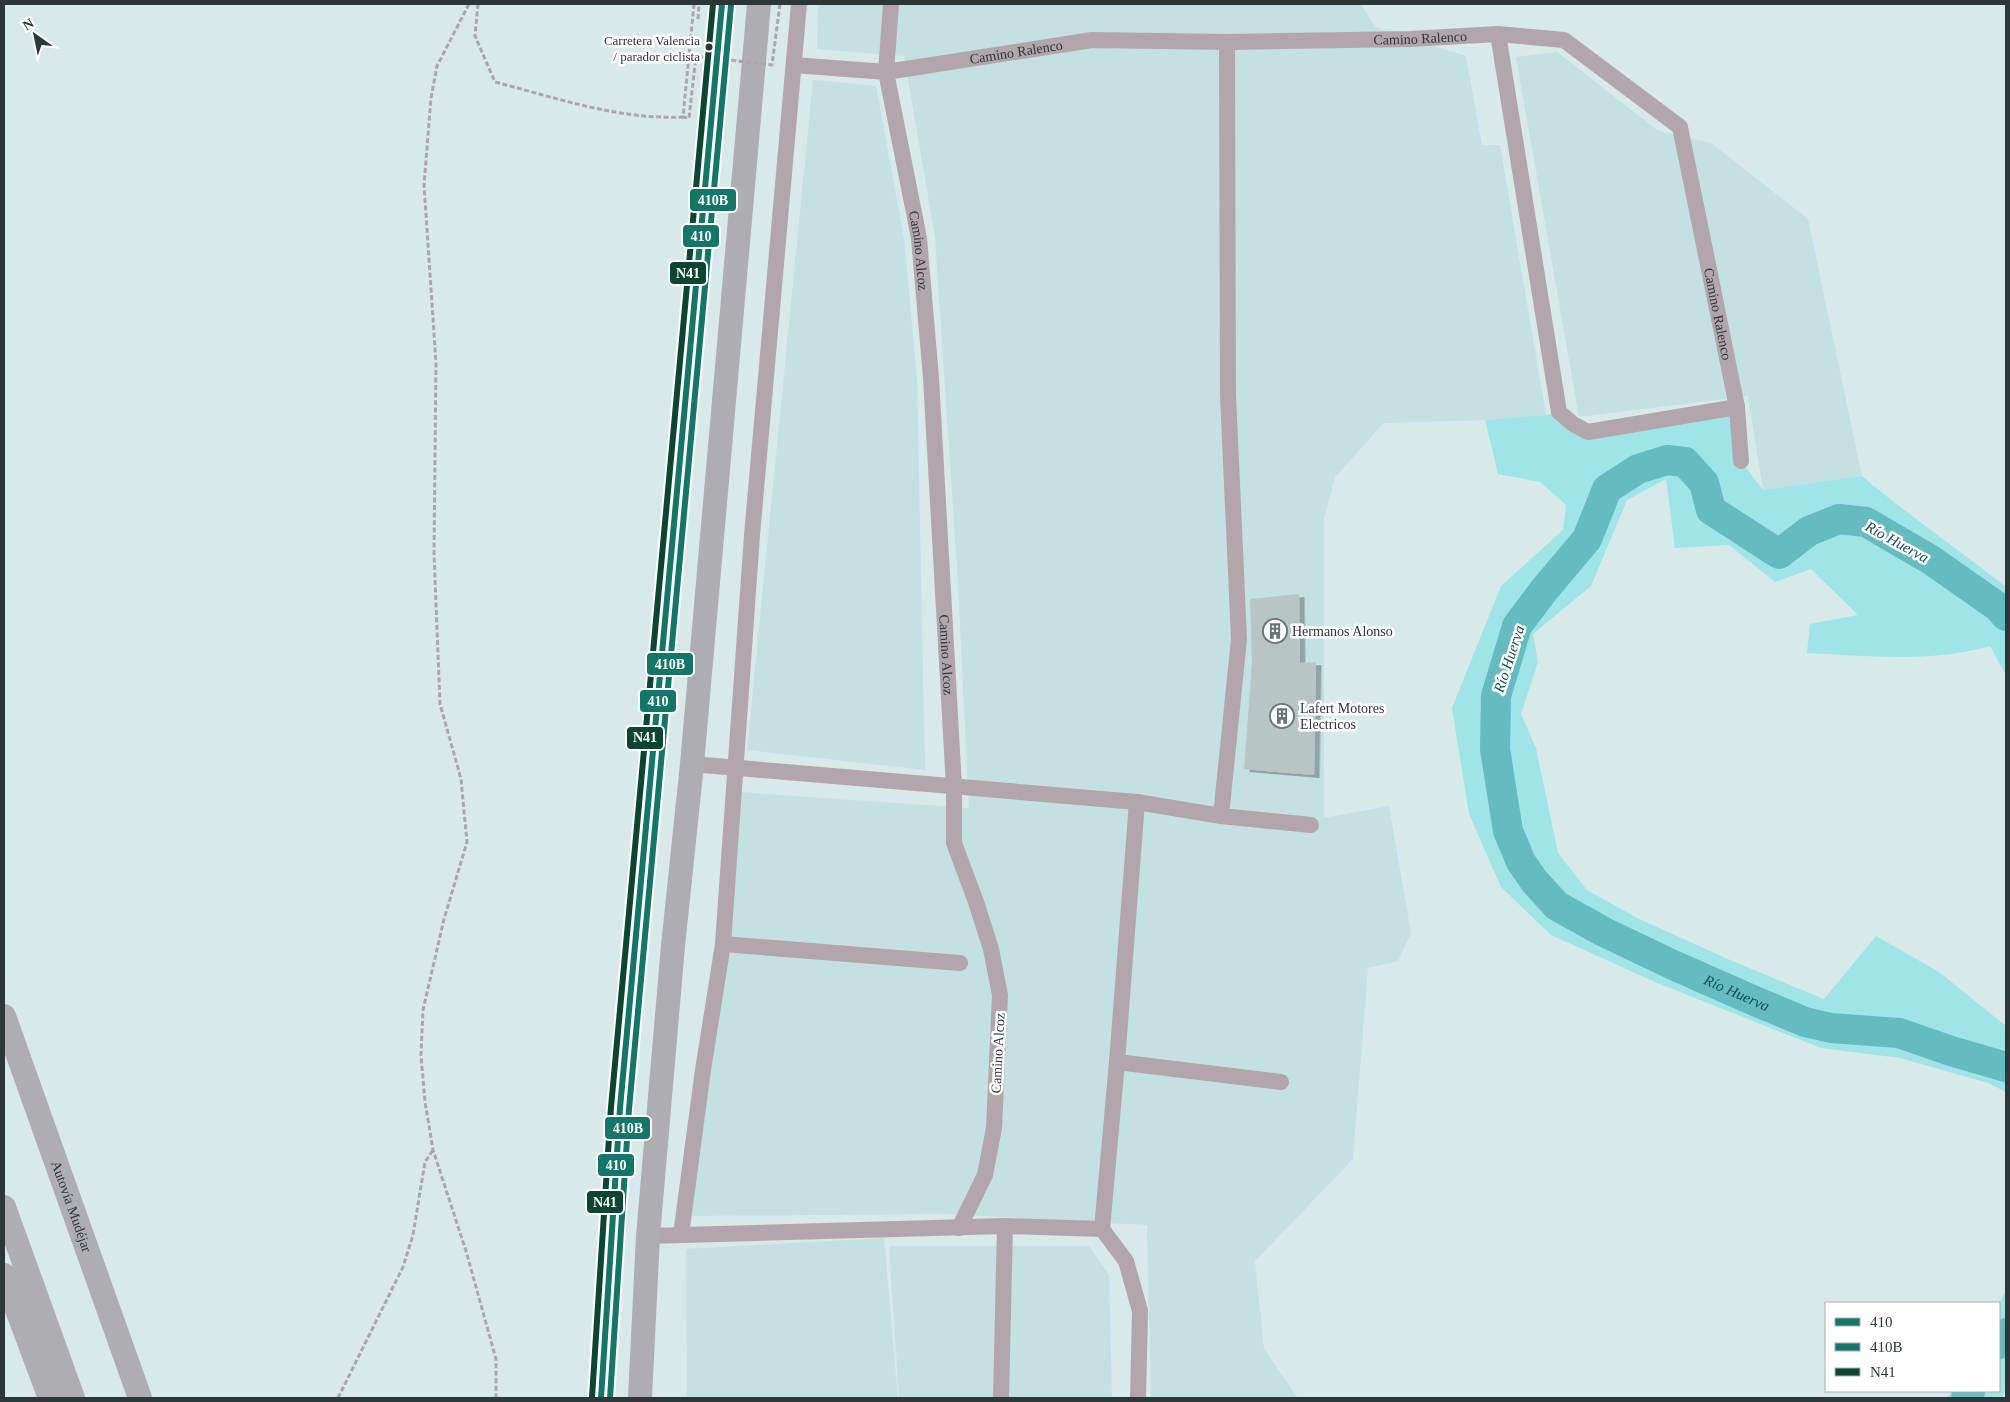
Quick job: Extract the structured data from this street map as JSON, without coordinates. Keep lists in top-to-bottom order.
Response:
{
  "streets": {
    "highway": ["Autovía Mudéjar"],
    "street": ["Camino Ralenco", "Camino Alcoz"]
  },
  "crossings": [
    ["Camino Ralenco", "Camino Alcoz"]
  ],
  "water": ["Río Huerva"],
  "places": {
    "other": ["Carretera Valencia / parador ciclista"],
    "building": ["Hermanos Alonso", "Lafert Motores Electricos"]
  },
  "lines": ["transit line 410", "transit line N41", "transit line 410B"],
  "legend": ["410", "410B", "N41"],
  "north": "top left"
}
